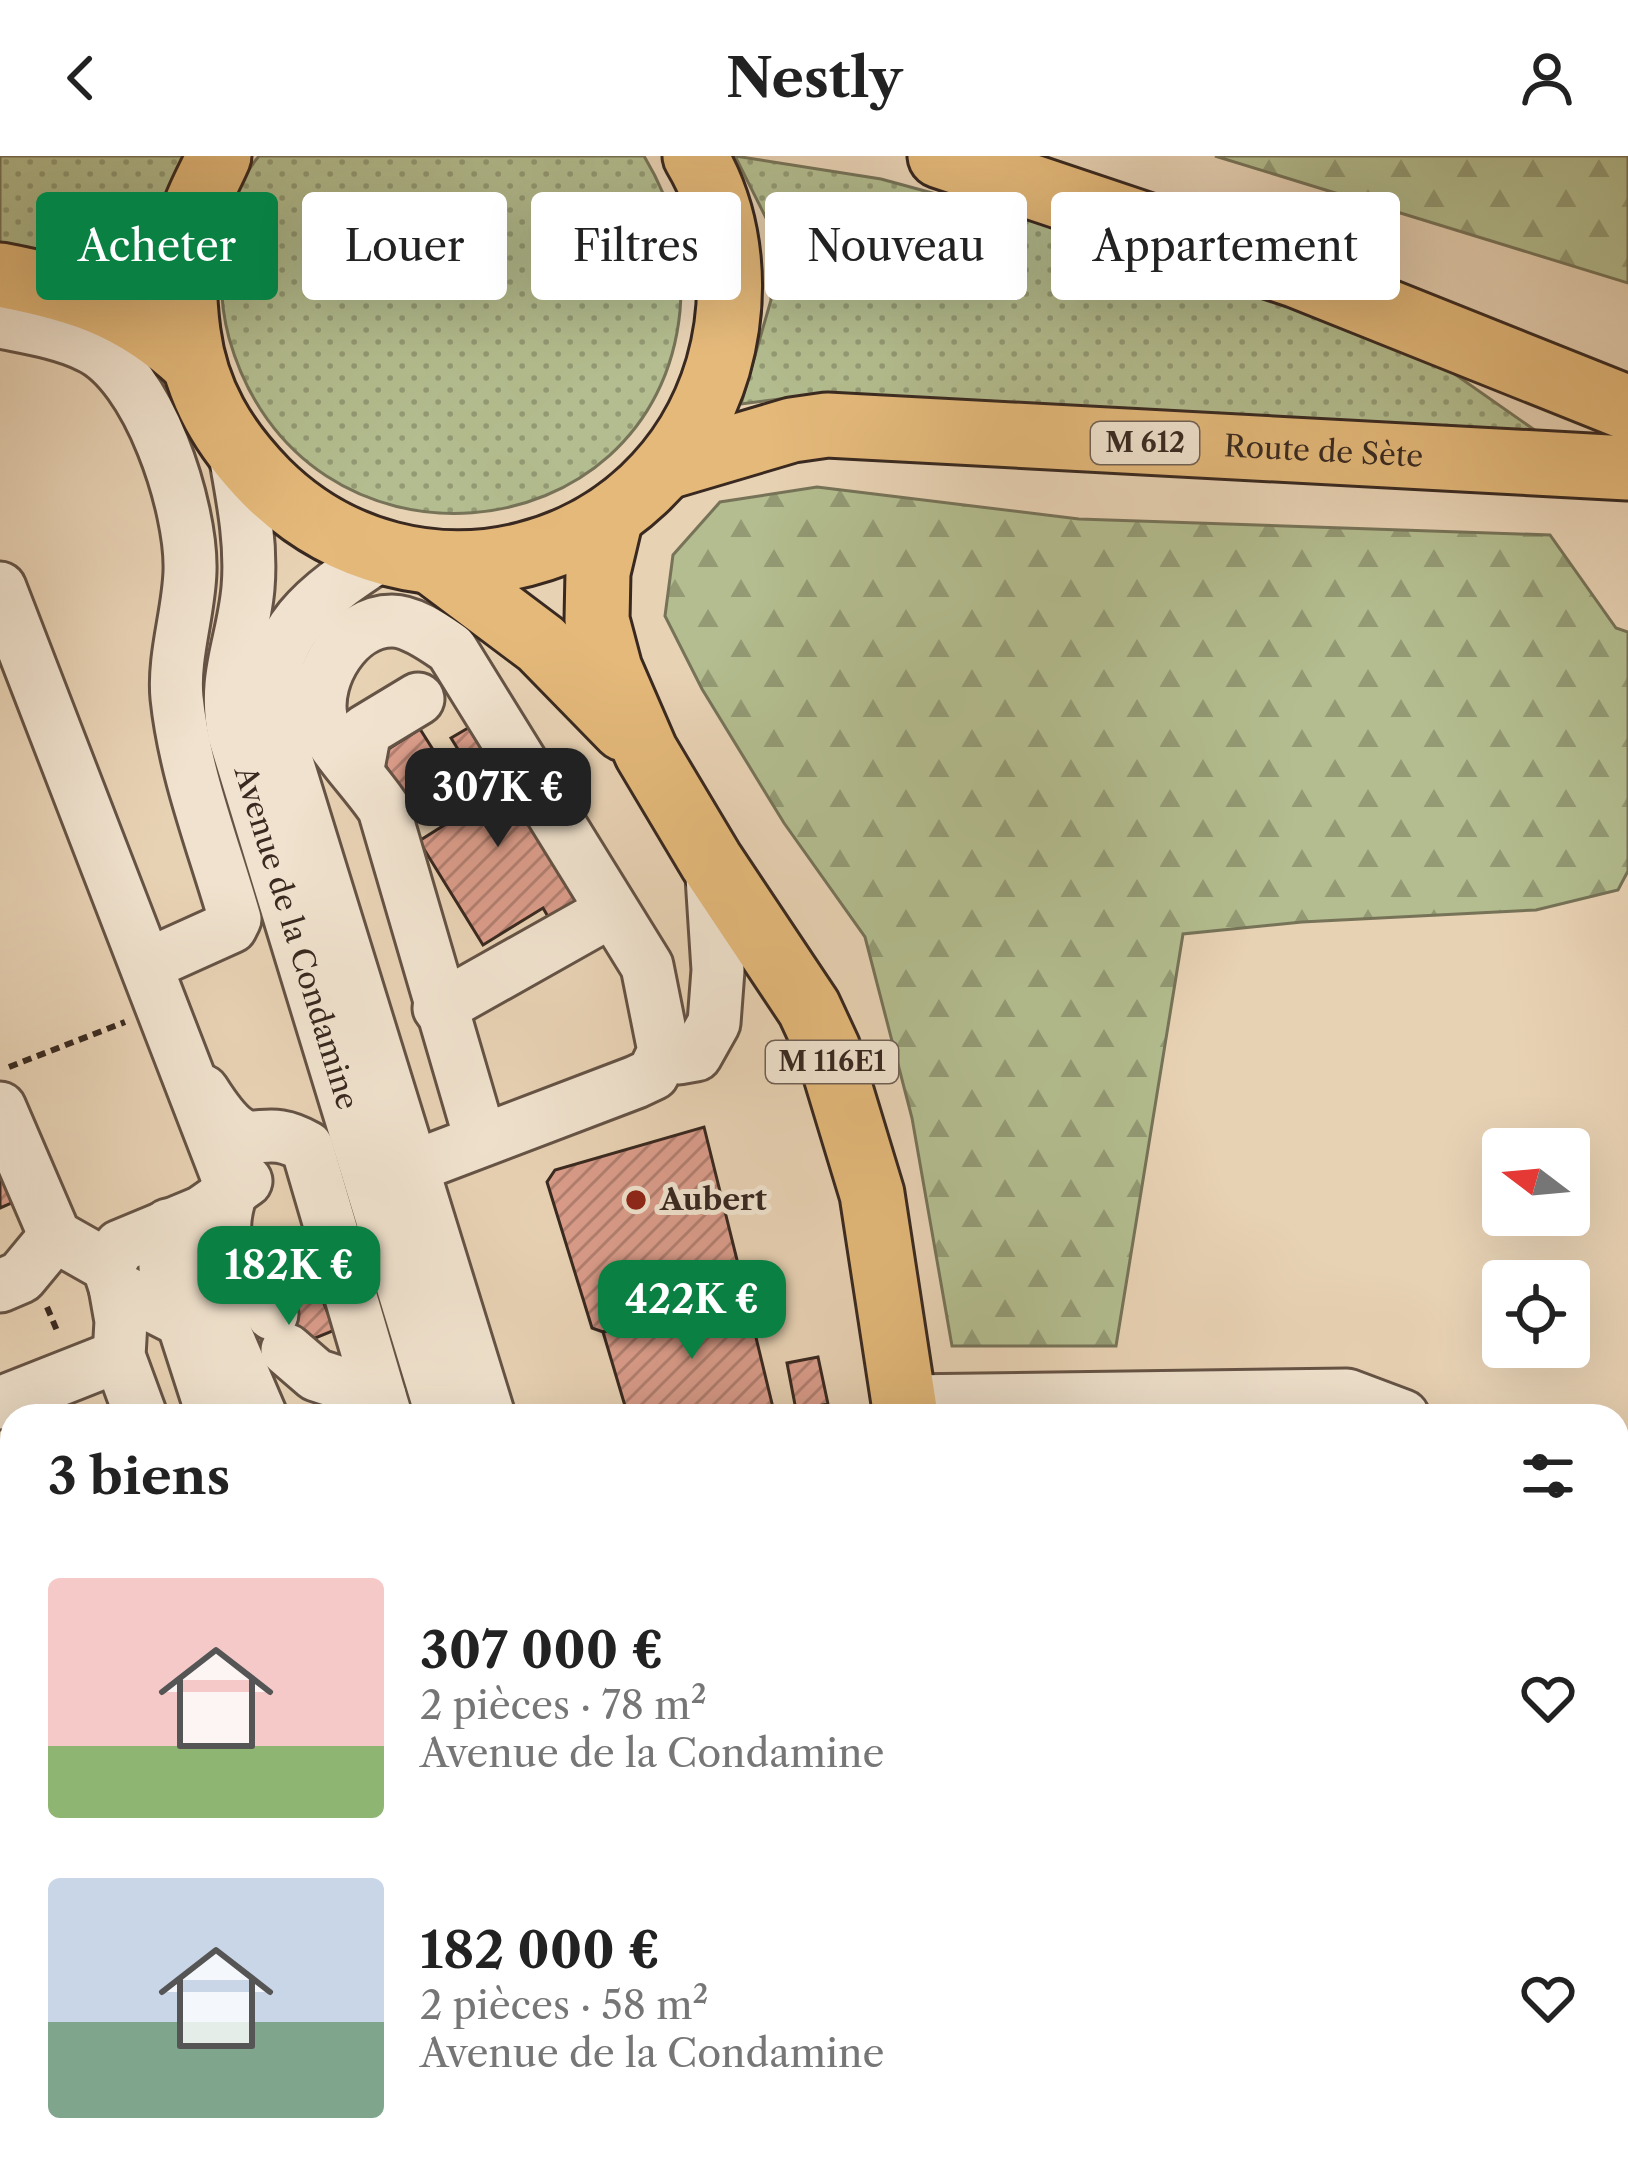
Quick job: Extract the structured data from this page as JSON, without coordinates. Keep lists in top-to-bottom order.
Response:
{
  "streets": {
    "main road": ["M 612", "Route de Sète", "M 116E1"],
    "street": ["Avenue de la Condamine"]
  },
  "crossings": [
    ["Avenue de la Condamine", "M 116E1"]
  ],
  "places": ["Aubert"],
  "north": "left",
  "page": {
    "header": "Nestly",
    "chip": [
      "Acheter",
      "Louer",
      "Filtres",
      "Nouveau",
      "Appartement"
    ],
    "price": ["307K €", "182K €", "422K €"],
    "heading": "3 biens",
    "list": [
      {
        "name": "307 000 €",
        "note": "2 pièces · 78 m² · Avenue de la Condamine"
      },
      {
        "name": "182 000 €",
        "note": "2 pièces · 58 m² · Avenue de la Condamine"
      }
    ]
  }
}
